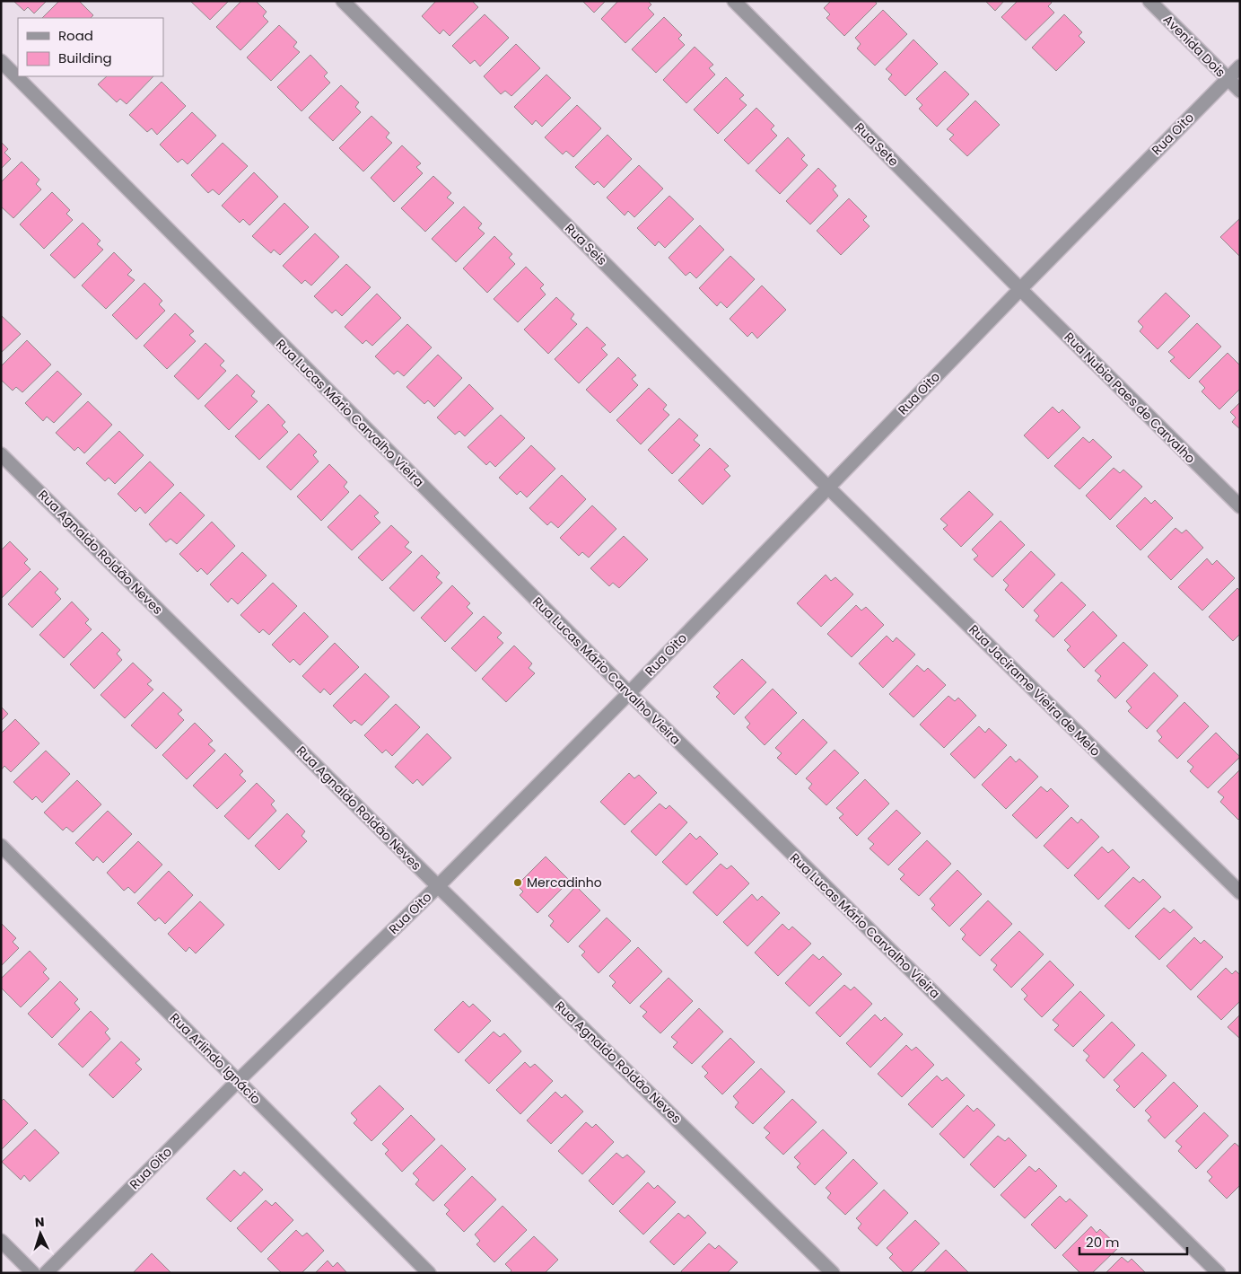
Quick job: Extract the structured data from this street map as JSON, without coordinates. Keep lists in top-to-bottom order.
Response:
{
  "streets": {
    "street": [
      "Avenida Dois",
      "Rua Oito",
      "Rua Sete",
      "Rua Seis",
      "Rua Nubia Paes de Carvalho",
      "Rua Lucas Mário Carvalho Vieira",
      "Rua Agnaldo Roldão Neves",
      "Rua Jacirame Vieira de Melo",
      "Rua Arlindo Ignácio"
    ]
  },
  "crossings": [
    ["Avenida Dois", "Rua Oito"],
    ["Rua Oito", "Rua Sete"],
    ["Rua Oito", "Rua Seis"],
    ["Rua Oito", "Rua Nubia Paes de Carvalho"],
    ["Rua Oito", "Rua Lucas Mário Carvalho Vieira"],
    ["Rua Oito", "Rua Agnaldo Roldão Neves"],
    ["Rua Oito", "Rua Jacirame Vieira de Melo"],
    ["Rua Oito", "Rua Arlindo Ignácio"],
    ["Rua Sete", "Rua Nubia Paes de Carvalho"],
    ["Rua Seis", "Rua Jacirame Vieira de Melo"]
  ],
  "places": ["Mercadinho"],
  "legend": ["Road", "Building"],
  "scale_bar": "20 m",
  "north": "top"
}
